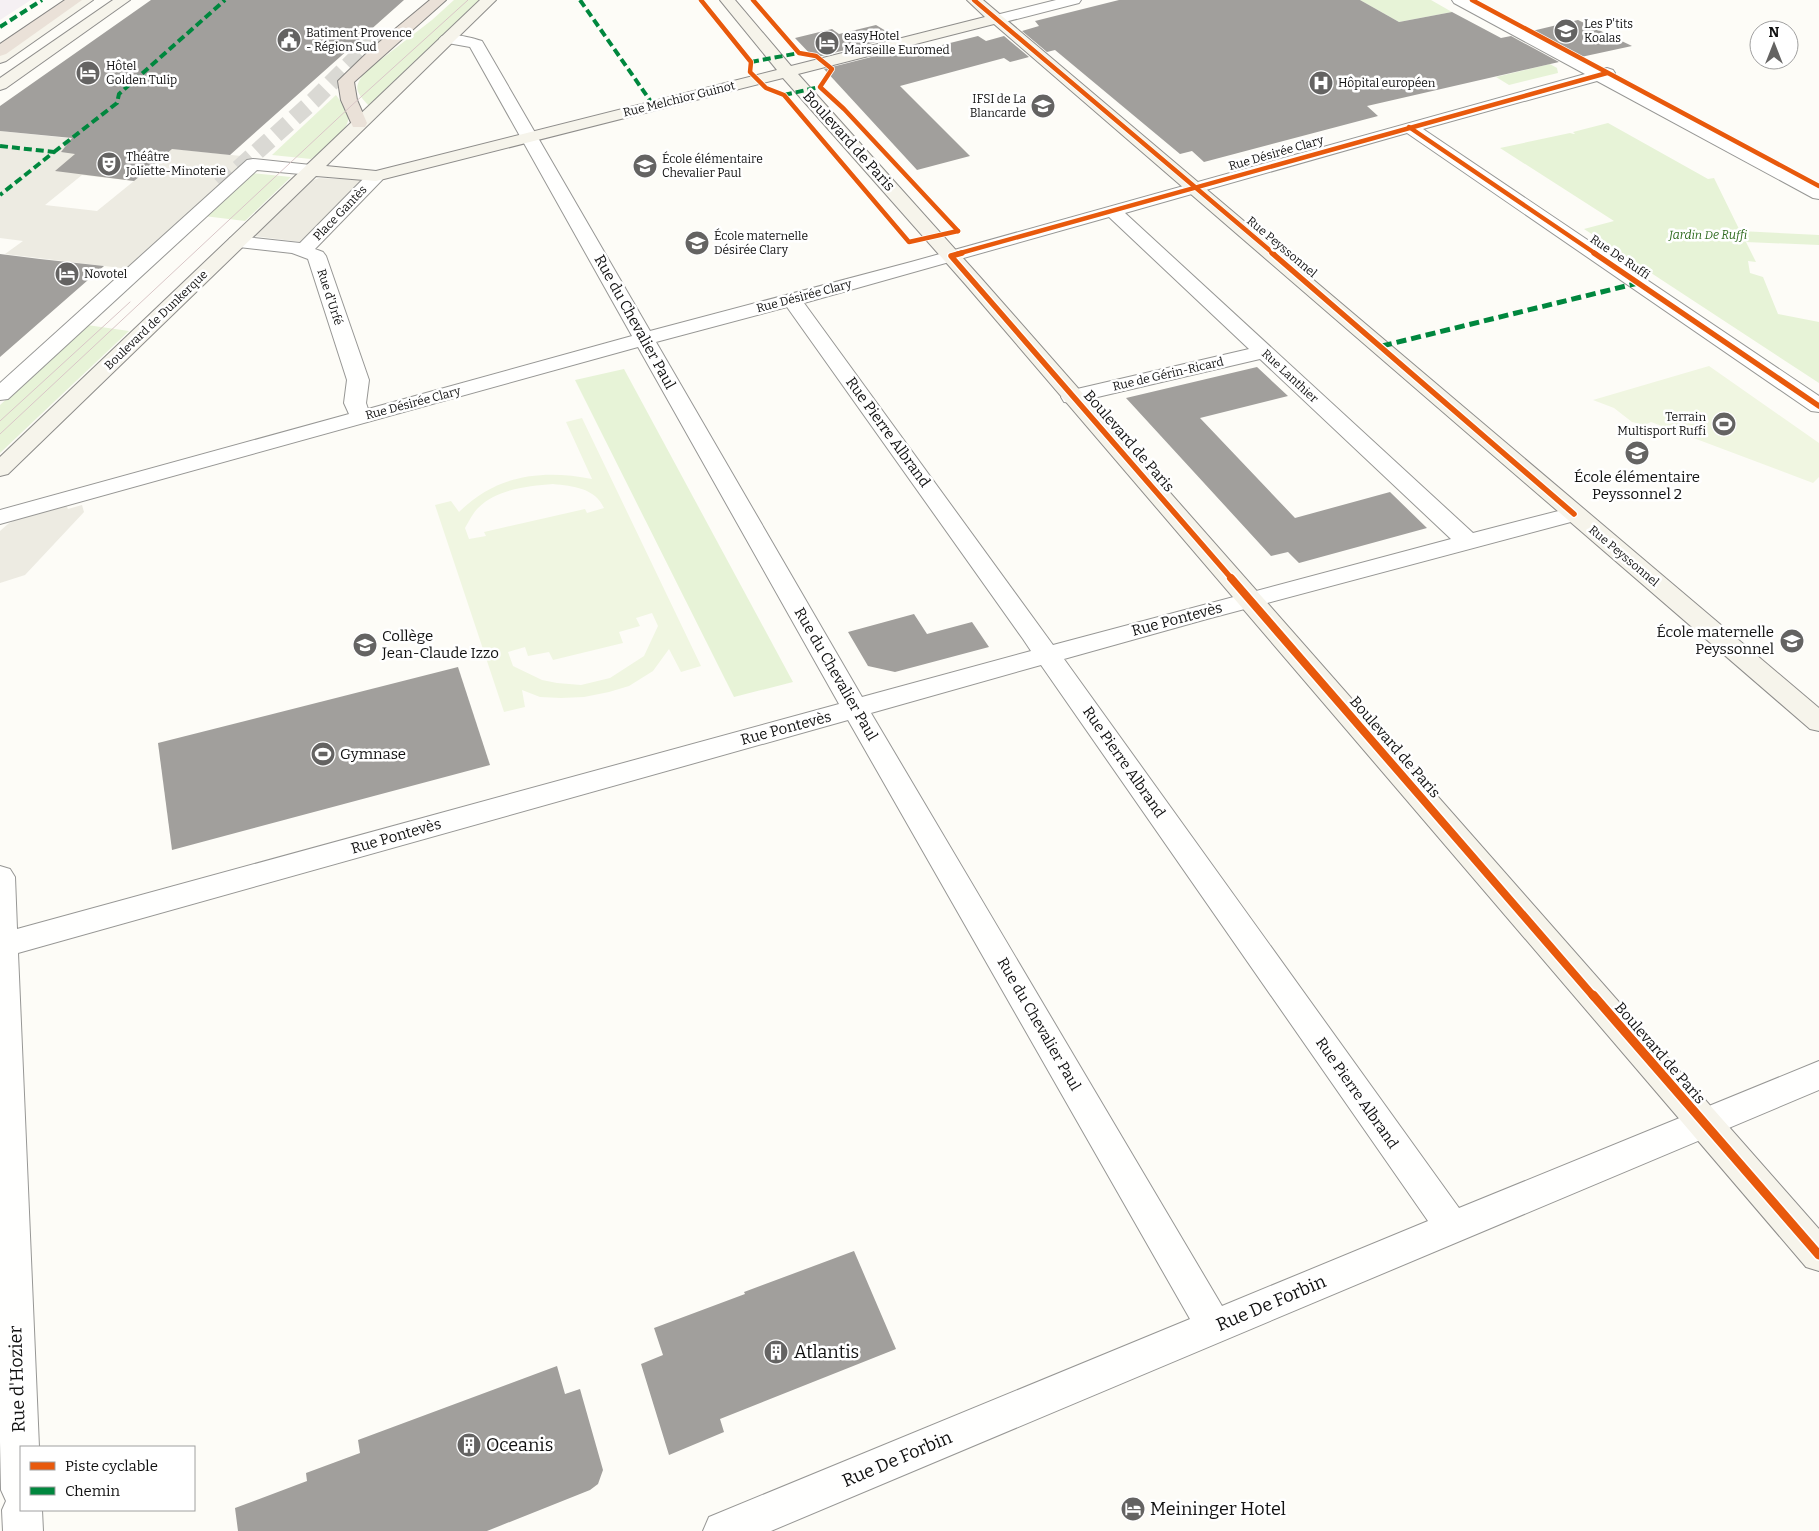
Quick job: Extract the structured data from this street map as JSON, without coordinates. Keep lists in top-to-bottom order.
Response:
{
  "streets": {
    "street": [
      "Rue Melchior Guinot",
      "Boulevard de Paris",
      "Rue Désirée Clary",
      "Place Gantès",
      "Rue Peyssonnel",
      "Rue De Ruffi",
      "Rue d'Urfé",
      "Boulevard de Dunkerque",
      "Rue du Chevalier Paul",
      "Rue de Gérin-Ricard",
      "Rue Lanthier",
      "Rue Pierre Albrand",
      "Rue Pontevès",
      "Rue De Forbin",
      "Rue d'Hozier"
    ]
  },
  "crossings": [
    ["Rue Melchior Guinot", "Boulevard de Paris"],
    ["Rue Melchior Guinot", "Place Gantès"],
    ["Rue Melchior Guinot", "Rue Peyssonnel"],
    ["Rue Melchior Guinot", "Boulevard de Dunkerque"],
    ["Rue Melchior Guinot", "Rue du Chevalier Paul"],
    ["Boulevard de Paris", "Rue Désirée Clary"],
    ["Boulevard de Paris", "Rue de Gérin-Ricard"],
    ["Boulevard de Paris", "Rue Pontevès"],
    ["Boulevard de Paris", "Rue De Forbin"],
    ["Rue Désirée Clary", "Rue Peyssonnel"],
    ["Rue Désirée Clary", "Rue De Ruffi"],
    ["Rue Désirée Clary", "Rue d'Urfé"],
    ["Rue Désirée Clary", "Rue du Chevalier Paul"],
    ["Rue Désirée Clary", "Rue Lanthier"],
    ["Rue Désirée Clary", "Rue Pierre Albrand"],
    ["Place Gantès", "Rue d'Urfé"],
    ["Rue Peyssonnel", "Rue Pontevès"],
    ["Boulevard de Dunkerque", "Rue du Chevalier Paul"],
    ["Rue du Chevalier Paul", "Rue Pontevès"],
    ["Rue du Chevalier Paul", "Rue De Forbin"],
    ["Rue de Gérin-Ricard", "Rue Lanthier"],
    ["Rue Lanthier", "Rue Pontevès"],
    ["Rue Pierre Albrand", "Rue Pontevès"],
    ["Rue Pierre Albrand", "Rue De Forbin"],
    ["Rue Pontevès", "Rue d'Hozier"]
  ],
  "parks": ["Jardin De Ruffi"],
  "places": {
    "school or university": [
      "Les P'tits Koalas",
      "IFSI de La Blancarde",
      "École élémentaire Chevalier Paul",
      "École maternelle Désirée Clary",
      "École élémentaire Peyssonnel 2",
      "École maternelle Peyssonnel",
      "Collège Jean-Claude Izzo"
    ],
    "public building": ["Batiment Provence - Région Sud"],
    "hotel": [
      "easyHotel Marseille Euromed",
      "Hôtel Golden Tulip",
      "Novotel",
      "Meininger Hotel"
    ],
    "hospital": ["Hôpital européen"],
    "theatre": ["Théâtre Joliette-Minoterie"],
    "sports": ["Terrain Multisport Ruffi", "Gymnase"],
    "building": ["Atlantis", "Oceanis"]
  },
  "legend": ["Piste cyclable", "Chemin"],
  "north": "top"
}
